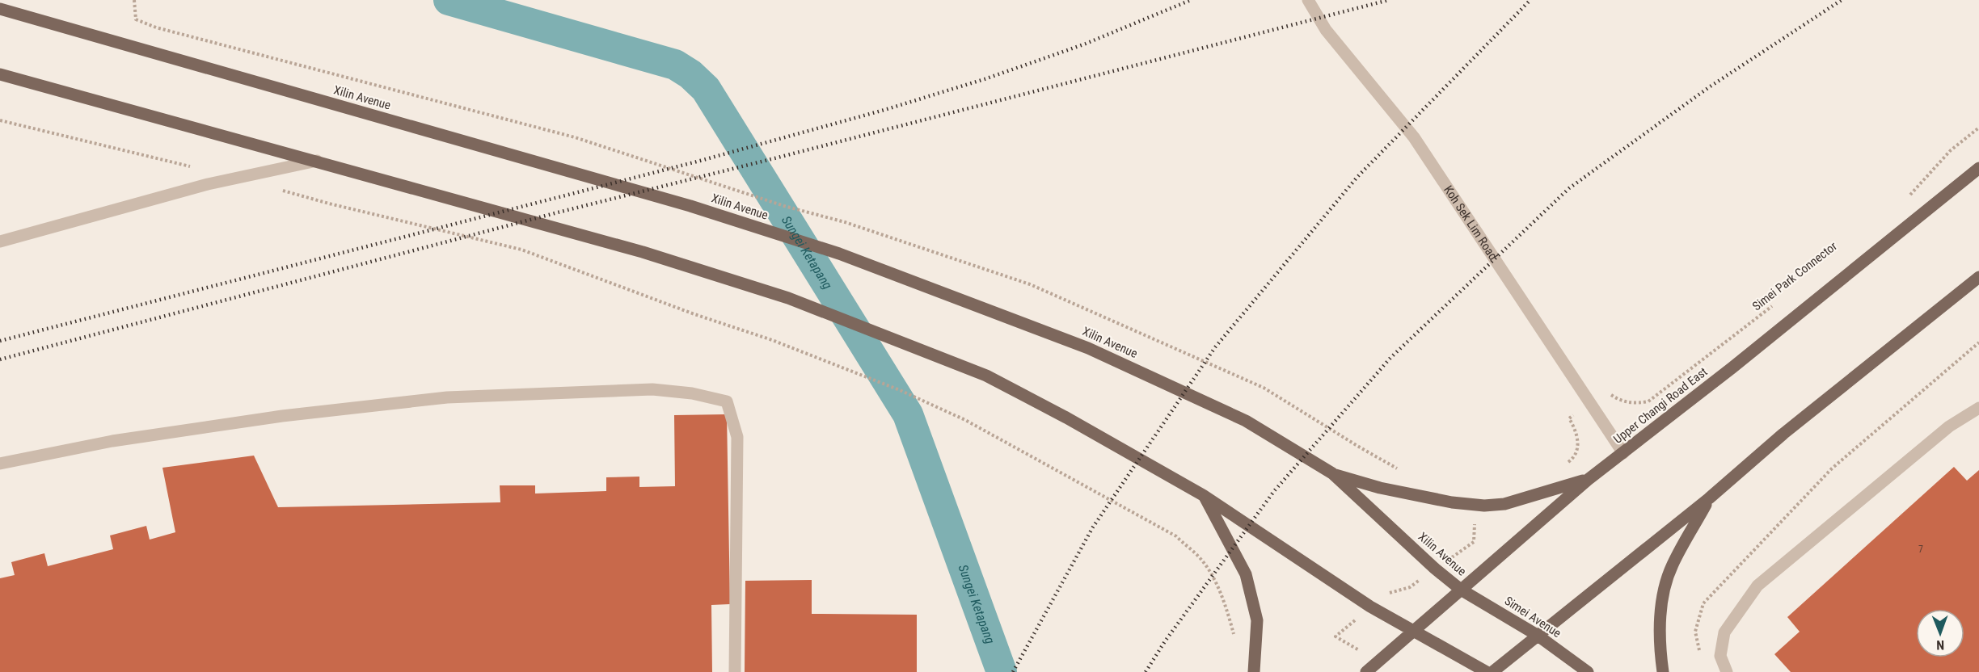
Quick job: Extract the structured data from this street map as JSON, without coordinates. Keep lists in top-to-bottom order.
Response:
{
  "streets": {
    "main road": ["Xilin Avenue", "Upper Changi Road East", "Simei Avenue"],
    "lane": ["Koh Sek Lim Road"],
    "path": ["Simei Park Connector"]
  },
  "crossings": [
    ["Xilin Avenue", "Upper Changi Road East"],
    ["Xilin Avenue", "Simei Avenue"],
    ["Koh Sek Lim Road", "Upper Changi Road East"],
    ["Upper Changi Road East", "Simei Avenue"]
  ],
  "water": ["Sungei Ketapang"],
  "house_numbers": ["7"],
  "north": "bottom"
}
